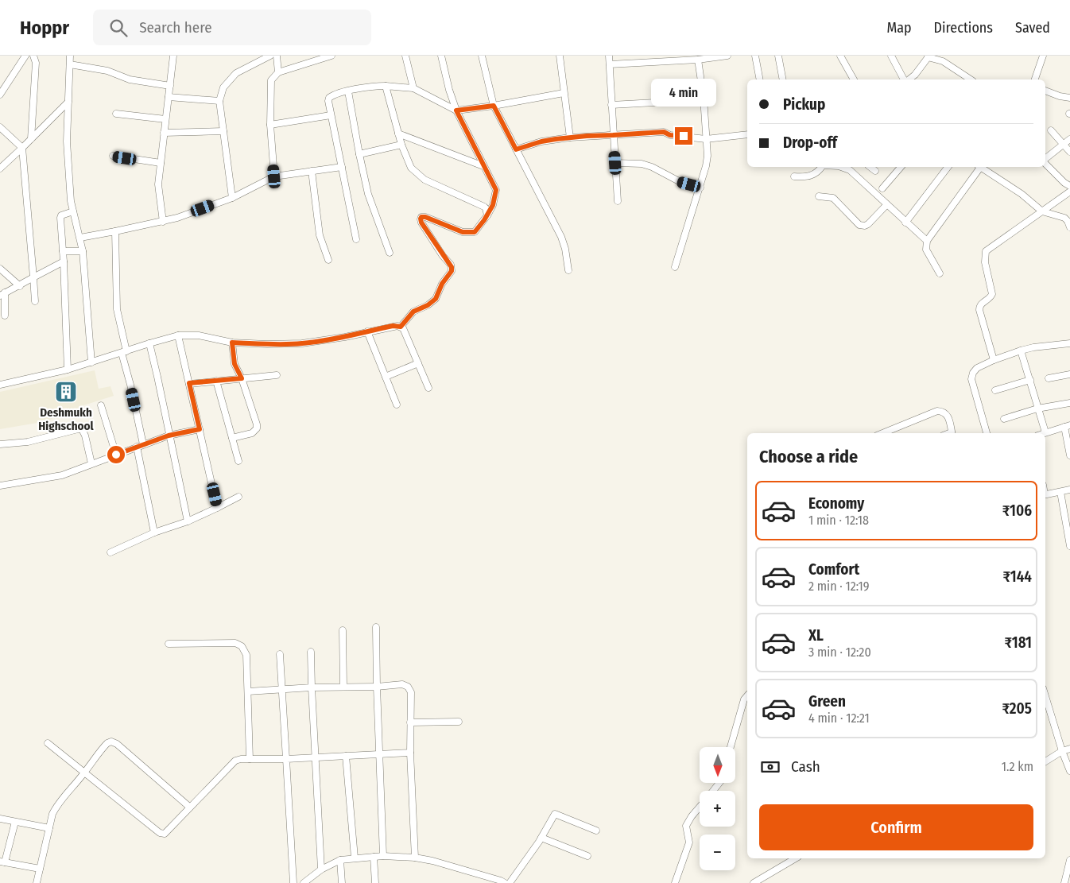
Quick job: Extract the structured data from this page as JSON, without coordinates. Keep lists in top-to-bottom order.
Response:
{
  "places": {
    "building": ["Deshmukh Highschool"]
  },
  "north": "bottom",
  "page": {
    "header": "Hoppr",
    "search": "Search here",
    "nav": ["Map", "Directions", "Saved"],
    "bubble": "4 min",
    "banner": ["Pickup", "Drop-off"],
    "heading": "Choose a ride",
    "list": [
      {
        "name": "Economy",
        "note": "1 min · 12:18",
        "value": "₹106"
      },
      {
        "name": "Comfort",
        "note": "2 min · 12:19",
        "value": "₹144"
      },
      {
        "name": "XL",
        "note": "3 min · 12:20",
        "value": "₹181"
      },
      {
        "name": "Green",
        "note": "4 min · 12:21",
        "value": "₹205"
      }
    ],
    "pay": ["Cash", "1.2 km"],
    "map_buttons": ["+", "−"],
    "buttons": "Confirm"
  }
}
